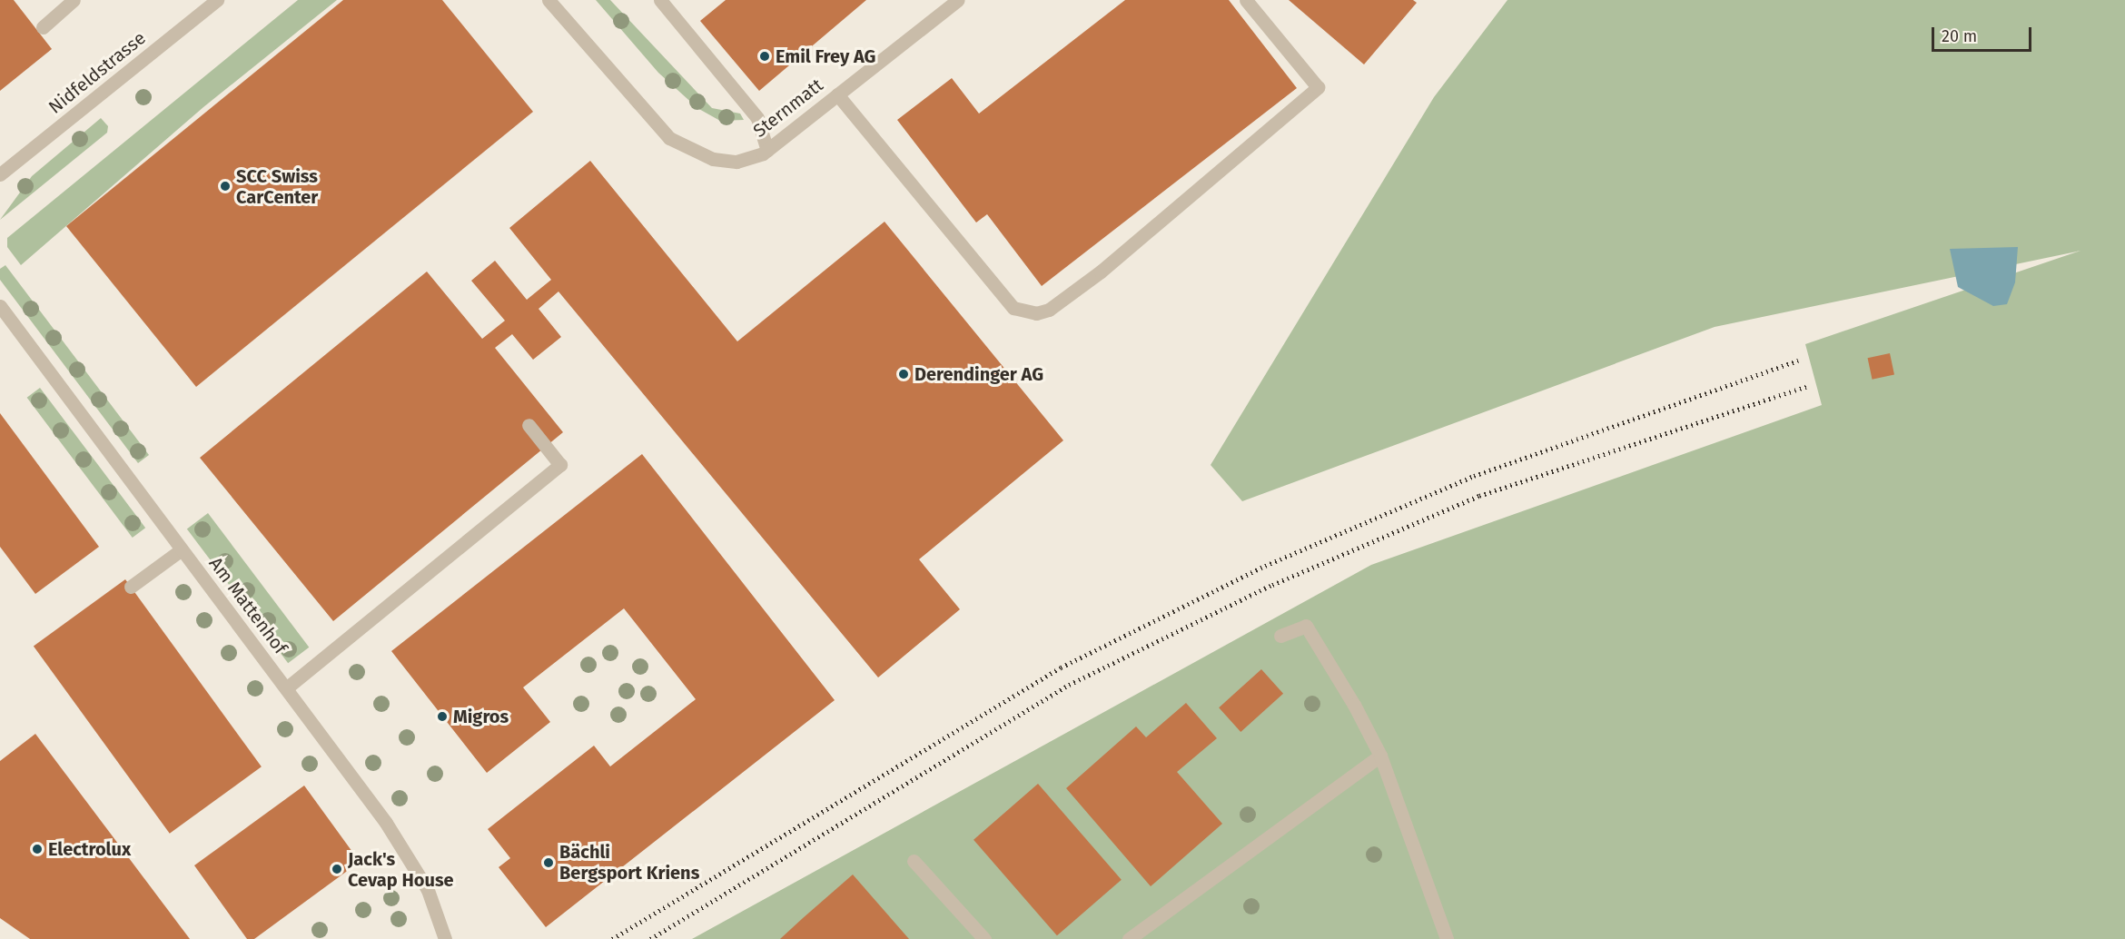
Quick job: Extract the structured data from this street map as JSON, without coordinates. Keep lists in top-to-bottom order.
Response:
{
  "streets": {
    "street": ["Nidfeldstrasse", "Sternmatt", "Am Mattenhof"]
  },
  "places": [
    "Emil Frey AG",
    "SCC Swiss CarCenter",
    "Derendinger AG",
    "Migros",
    "Electrolux",
    "Bächli Bergsport Kriens",
    "Jack's Cevap House"
  ],
  "scale_bar": "20 m"
}
